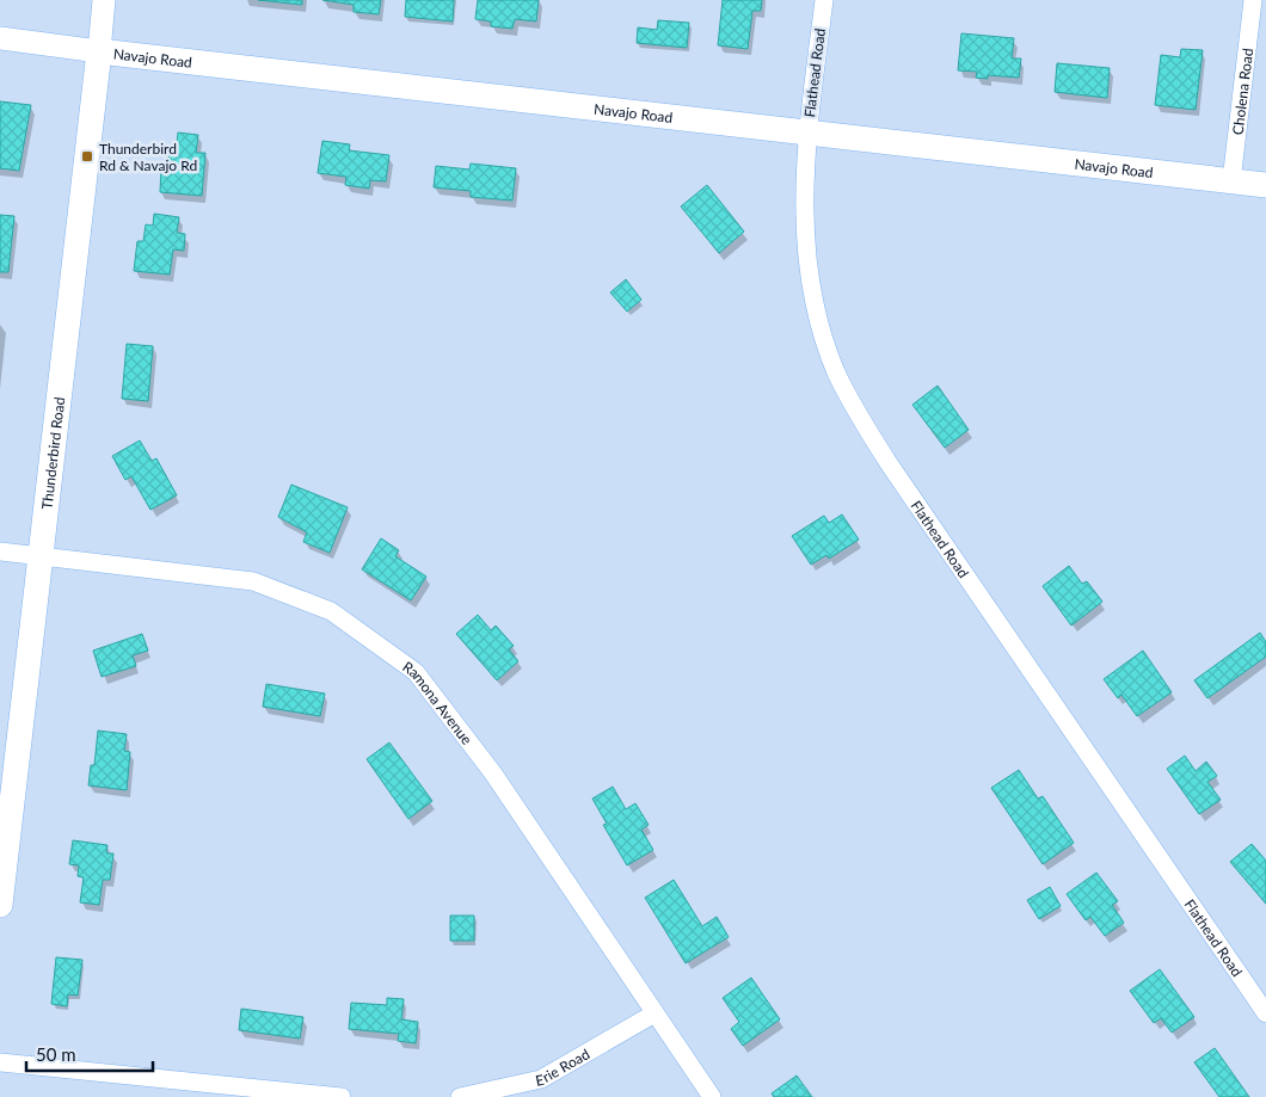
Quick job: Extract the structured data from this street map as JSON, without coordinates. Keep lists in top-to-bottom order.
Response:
{
  "streets": {
    "main road": ["Navajo Road", "Thunderbird Road"],
    "street": [
      "Flathead Road",
      "Cholena Road",
      "Ramona Avenue",
      "Erie Road"
    ]
  },
  "crossings": [
    ["Navajo Road", "Flathead Road"],
    ["Navajo Road", "Cholena Road"],
    ["Navajo Road", "Thunderbird Road"],
    ["Thunderbird Road", "Ramona Avenue"],
    ["Ramona Avenue", "Erie Road"]
  ],
  "places": {
    "transit": ["Thunderbird Rd & Navajo Rd"]
  },
  "scale_bar": "50 m"
}
